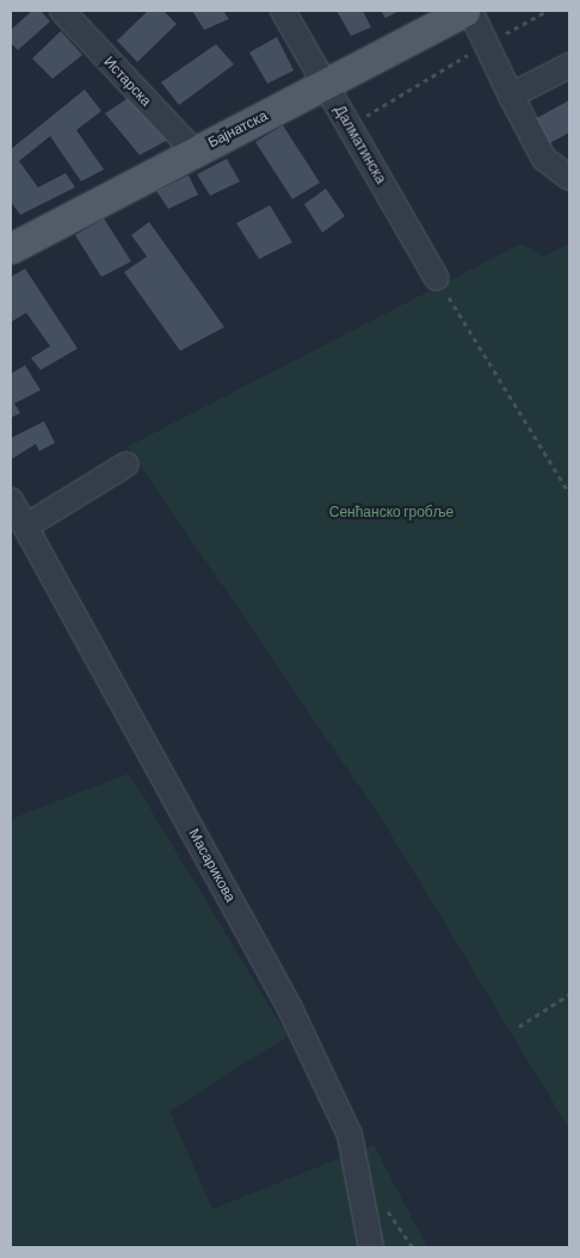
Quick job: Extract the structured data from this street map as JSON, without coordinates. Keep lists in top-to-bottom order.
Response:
{
  "streets": {
    "main road": ["Бајнатска"],
    "street": ["Истарска", "Далматинска", "Масарикова"]
  },
  "crossings": [
    ["Истарска", "Бајнатска"],
    ["Бајнатска", "Далматинска"]
  ],
  "parks": ["Сенћанско гробље"]
}
